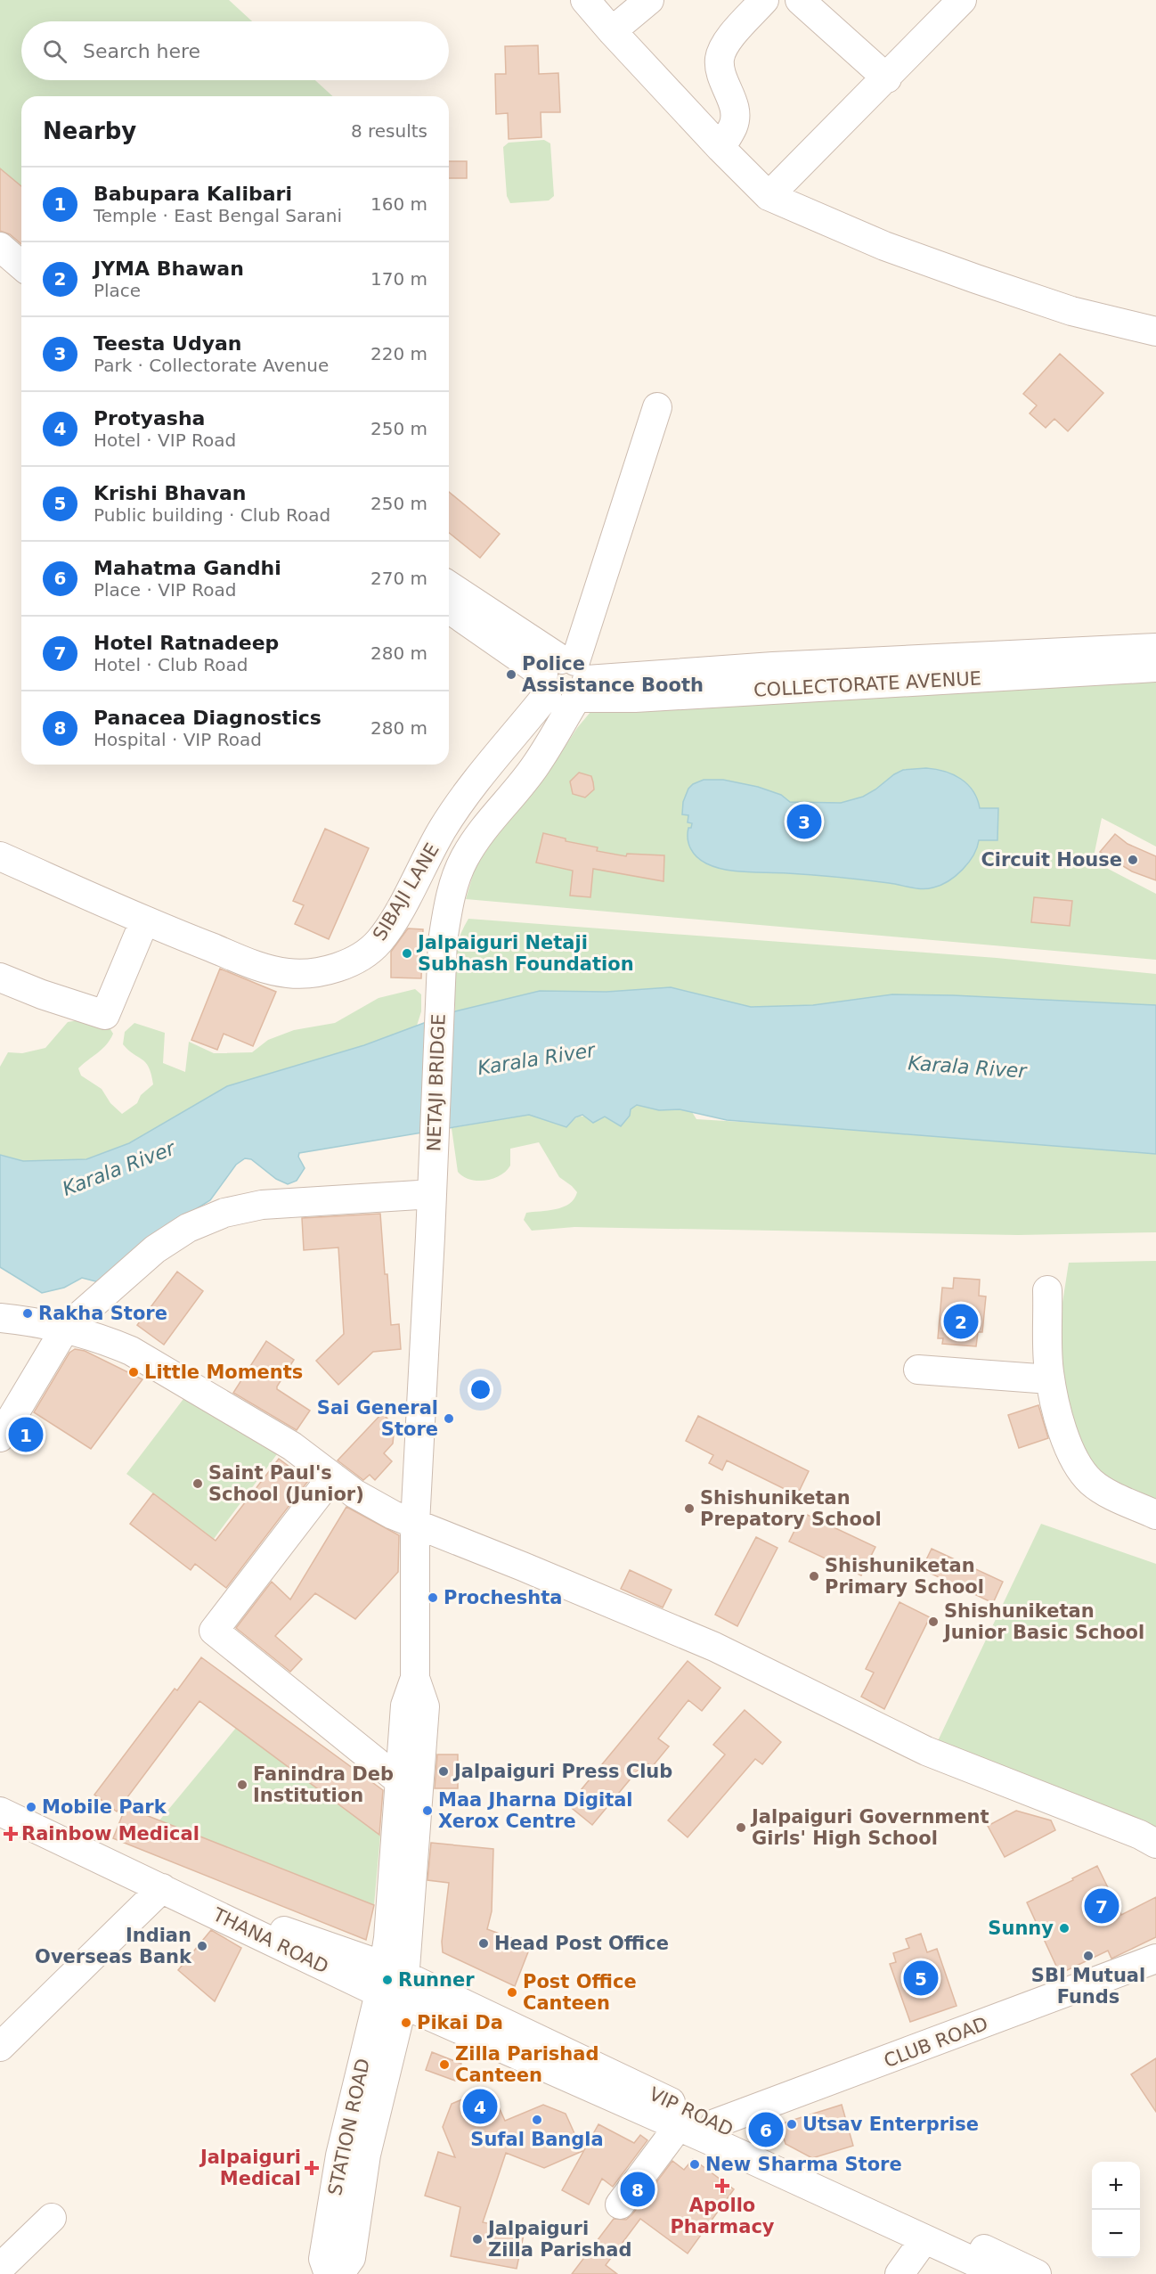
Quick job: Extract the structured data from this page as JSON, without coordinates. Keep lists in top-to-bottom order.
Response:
{
  "streets": {
    "street": [
      "COLLECTORATE AVENUE",
      "SIBAJI LANE",
      "NETAJI BRIDGE",
      "THANA ROAD",
      "CLUB ROAD",
      "VIP ROAD",
      "STATION ROAD"
    ]
  },
  "crossings": [
    ["COLLECTORATE AVENUE", "SIBAJI LANE"],
    ["THANA ROAD", "VIP ROAD"],
    ["THANA ROAD", "STATION ROAD"],
    ["CLUB ROAD", "VIP ROAD"],
    ["VIP ROAD", "STATION ROAD"]
  ],
  "water": ["Karala River"],
  "places": {
    "other": [
      "Police Assistance Booth",
      "Circuit House",
      "Jalpaiguri Netaji Subhash Foundation",
      "Rakha Store",
      "Little Moments",
      "Sai General Store",
      "Saint Paul's School (Junior)",
      "Shishuniketan Prepatory School",
      "Shishuniketan Primary School",
      "Procheshta",
      "Shishuniketan Junior Basic School",
      "Jalpaiguri Press Club",
      "Fanindra Deb Institution",
      "Mobile Park",
      "Maa Jharna Digital Xerox Centre",
      "Jalpaiguri Government Girls' High School",
      "Sunny",
      "Head Post Office",
      "Indian Overseas Bank",
      "SBI Mutual Funds",
      "Runner",
      "Post Office Canteen",
      "Pikai Da",
      "Zilla Parishad Canteen",
      "Sufal Bangla",
      "Utsav Enterprise",
      "New Sharma Store",
      "Jalpaiguri Zilla Parishad"
    ],
    "health": ["Rainbow Medical", "Jalpaiguri Medical", "Apollo Pharmacy"]
  },
  "page": {
    "search": "Search here",
    "heading": ["Nearby", "8 results"],
    "list": [
      {
        "mark": "1",
        "name": "Babupara Kalibari",
        "note": "Temple · East Bengal Sarani",
        "value": "160 m"
      },
      {
        "mark": "2",
        "name": "JYMA Bhawan",
        "note": "Place",
        "value": "170 m"
      },
      {
        "mark": "3",
        "name": "Teesta Udyan",
        "note": "Park · Collectorate Avenue",
        "value": "220 m"
      },
      {
        "mark": "4",
        "name": "Protyasha",
        "note": "Hotel · VIP Road",
        "value": "250 m"
      },
      {
        "mark": "5",
        "name": "Krishi Bhavan",
        "note": "Public building · Club Road",
        "value": "250 m"
      },
      {
        "mark": "6",
        "name": "Mahatma Gandhi",
        "note": "Place · VIP Road",
        "value": "270 m"
      },
      {
        "mark": "7",
        "name": "Hotel Ratnadeep",
        "note": "Hotel · Club Road",
        "value": "280 m"
      },
      {
        "mark": "8",
        "name": "Panacea Diagnostics",
        "note": "Hospital · VIP Road",
        "value": "280 m"
      }
    ],
    "pins": [
      "3",
      "2",
      "1",
      "7",
      "5",
      "4",
      "6",
      "8"
    ],
    "map_buttons": ["+", "−"]
  }
}
